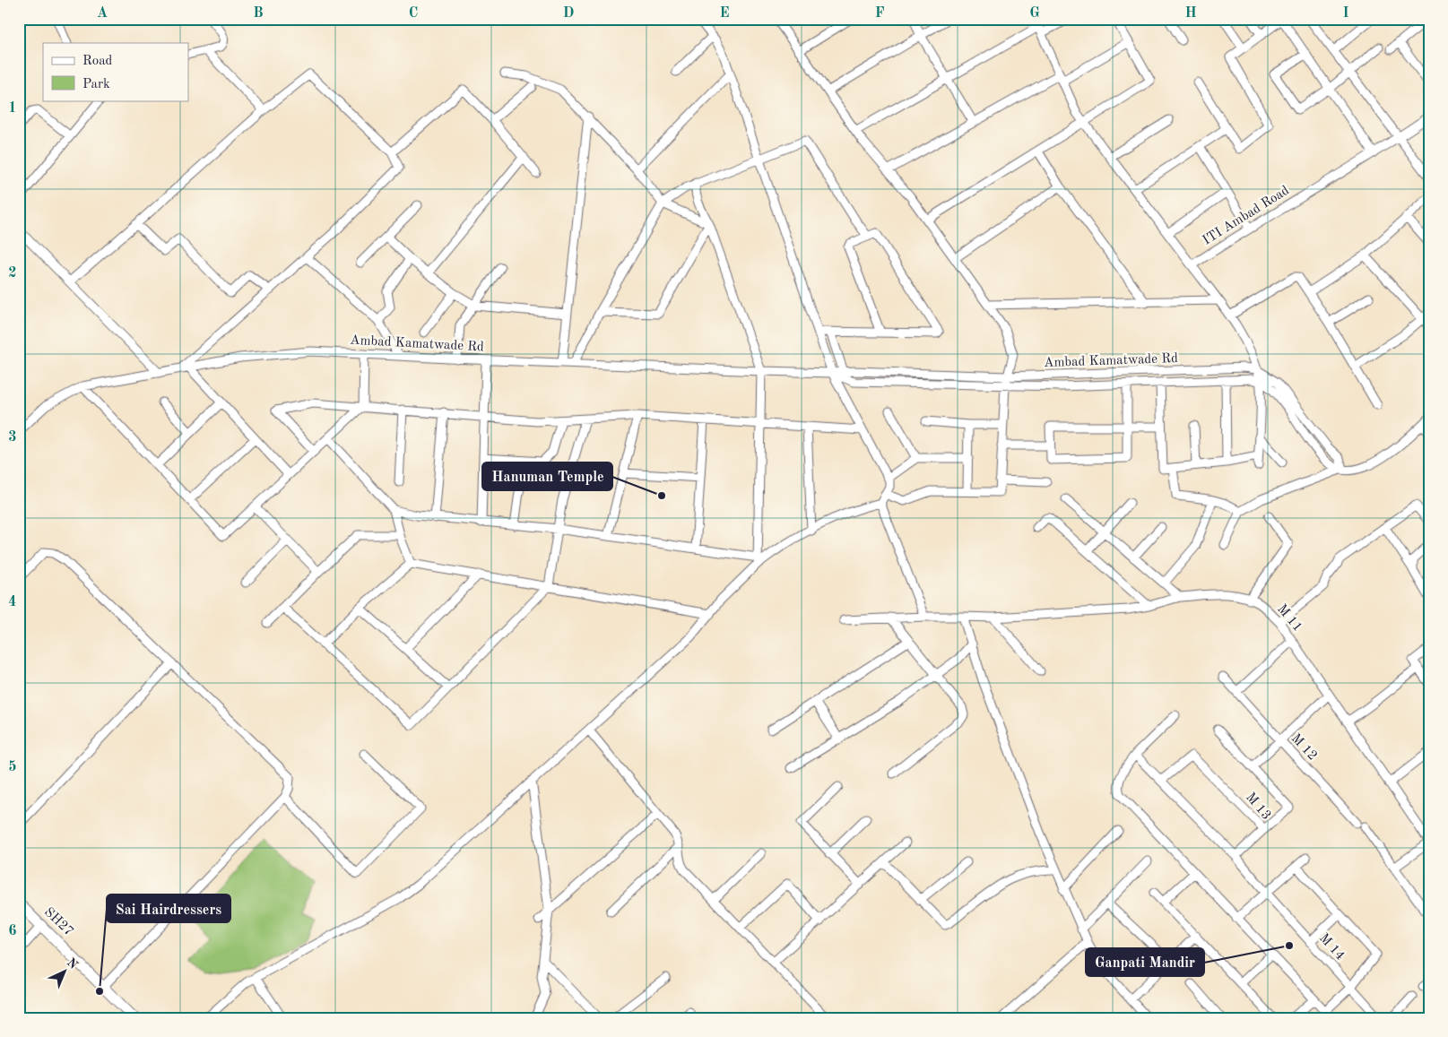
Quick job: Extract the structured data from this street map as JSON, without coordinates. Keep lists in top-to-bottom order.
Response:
{
  "streets": {
    "main road": ["SH27"],
    "street": [
      "ITI Ambad Road",
      "Ambad Kamatwade Rd",
      "M 11",
      "M 12",
      "M 13",
      "M 14"
    ]
  },
  "crossings": [
    ["M 11", "M 12"],
    ["M 13", "M 14"]
  ],
  "places": ["Hanuman Temple", "Ganpati Mandir", "Sai Hairdressers"],
  "legend": ["Road", "Park"],
  "north": "top right",
  "grid": {
    "columns": [
      "A",
      "B",
      "C",
      "D",
      "E",
      "F",
      "G",
      "H",
      "I"
    ],
    "rows": [
      "1",
      "2",
      "3",
      "4",
      "5",
      "6"
    ]
  }
}
